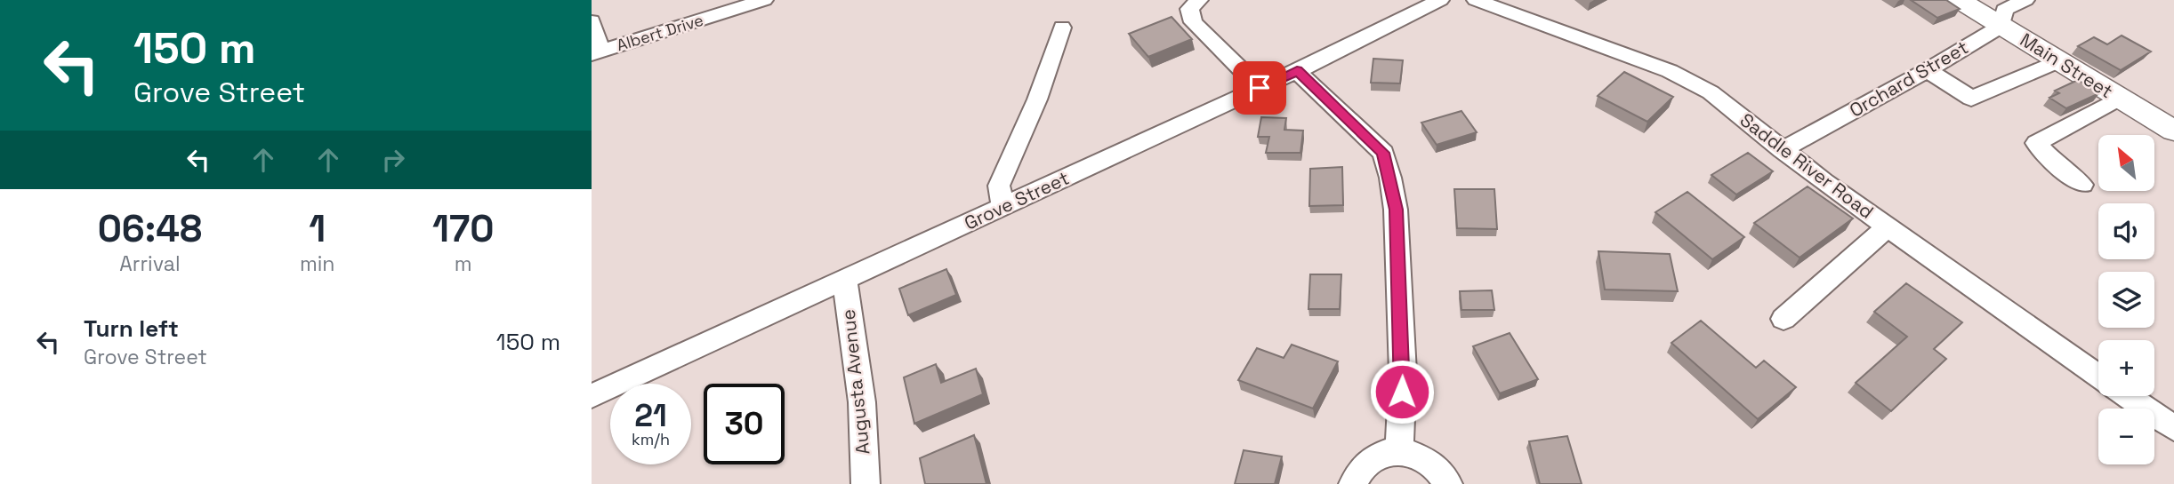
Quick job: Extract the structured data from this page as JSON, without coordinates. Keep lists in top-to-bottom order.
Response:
{
  "streets": {
    "main road": ["Main Street"],
    "street": [
      "Albert Drive",
      "Orchard Street",
      "Saddle River Road",
      "Grove Street",
      "Augusta Avenue"
    ]
  },
  "crossings": [
    ["Main Street", "Orchard Street"],
    ["Orchard Street", "Saddle River Road"],
    ["Grove Street", "Augusta Avenue"]
  ],
  "north": "top left",
  "page": {
    "turn": ["150 m", "Grove Street"],
    "map_buttons": ["+", "−"],
    "eta": [
      "06:48",
      "Arrival",
      "1",
      "min",
      "170",
      "m"
    ],
    "list": [
      {
        "name": "Turn left",
        "note": "Grove Street",
        "value": "150 m"
      }
    ],
    "speed": "21 km/h",
    "limit": "30"
  }
}
